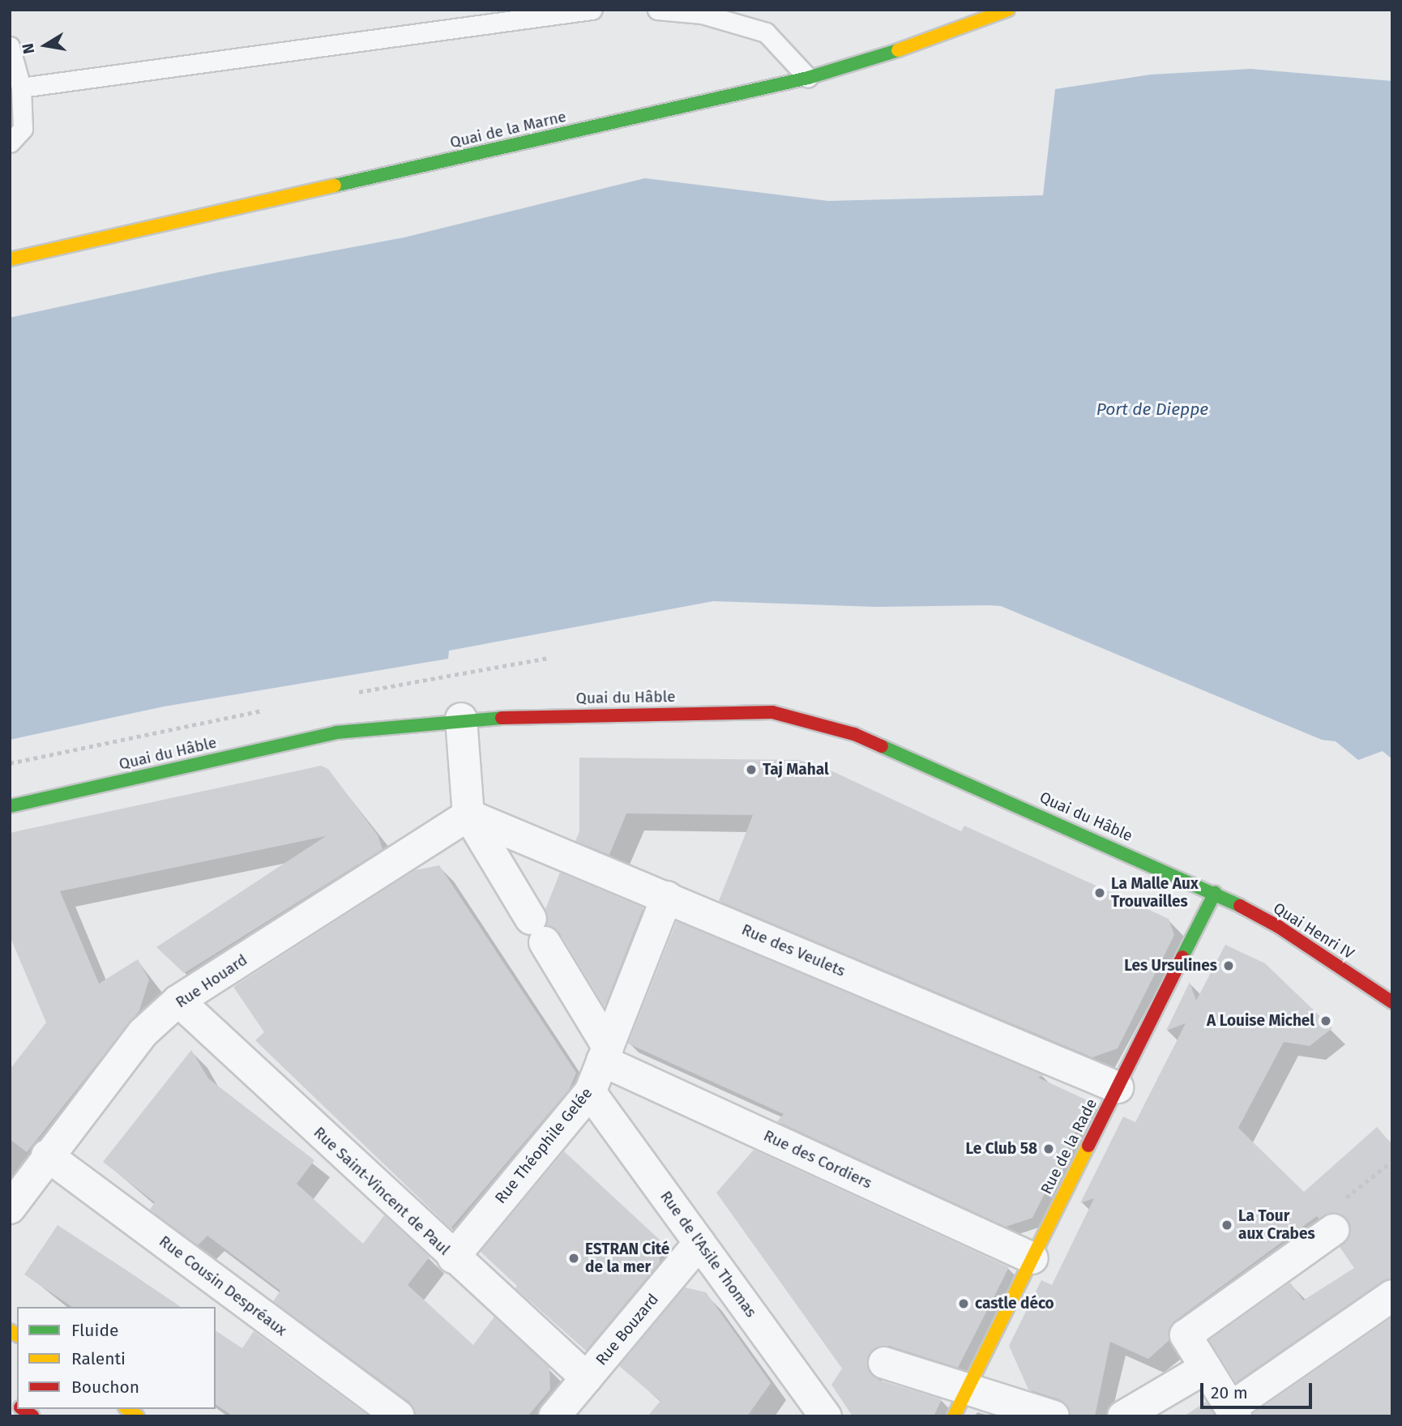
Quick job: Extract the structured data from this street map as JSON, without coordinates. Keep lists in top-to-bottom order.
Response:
{
  "streets": {
    "street": [
      "Quai de la Marne",
      "Quai du Hâble",
      "Quai Henri IV",
      "Rue des Veulets",
      "Rue Houard",
      "Rue Théophile Gelée",
      "Rue de la Rade",
      "Rue des Cordiers",
      "Rue Saint-Vincent de Paul",
      "Rue de l'Asile Thomas",
      "Rue Cousin Despréaux",
      "Rue Bouzard"
    ]
  },
  "crossings": [
    ["Quai du Hâble", "Quai Henri IV"],
    ["Quai du Hâble", "Rue de la Rade"],
    ["Quai Henri IV", "Rue de la Rade"],
    ["Rue des Veulets", "Rue Houard"],
    ["Rue des Veulets", "Rue Théophile Gelée"],
    ["Rue des Veulets", "Rue de la Rade"],
    ["Rue Houard", "Rue Saint-Vincent de Paul"],
    ["Rue Houard", "Rue Cousin Despréaux"],
    ["Rue Théophile Gelée", "Rue des Cordiers"],
    ["Rue Théophile Gelée", "Rue Saint-Vincent de Paul"],
    ["Rue Théophile Gelée", "Rue de l'Asile Thomas"],
    ["Rue de la Rade", "Rue des Cordiers"],
    ["Rue Saint-Vincent de Paul", "Rue Bouzard"],
    ["Rue de l'Asile Thomas", "Rue Bouzard"]
  ],
  "water": ["Port de Dieppe"],
  "places": [
    "Taj Mahal",
    "La Malle Aux Trouvailles",
    "Les Ursulines",
    "A Louise Michel",
    "Le Club 58",
    "La Tour aux Crabes",
    "ESTRAN Cité de la mer",
    "castle déco"
  ],
  "legend": ["Fluide", "Ralenti", "Bouchon"],
  "scale_bar": "20 m",
  "north": "left"
}
